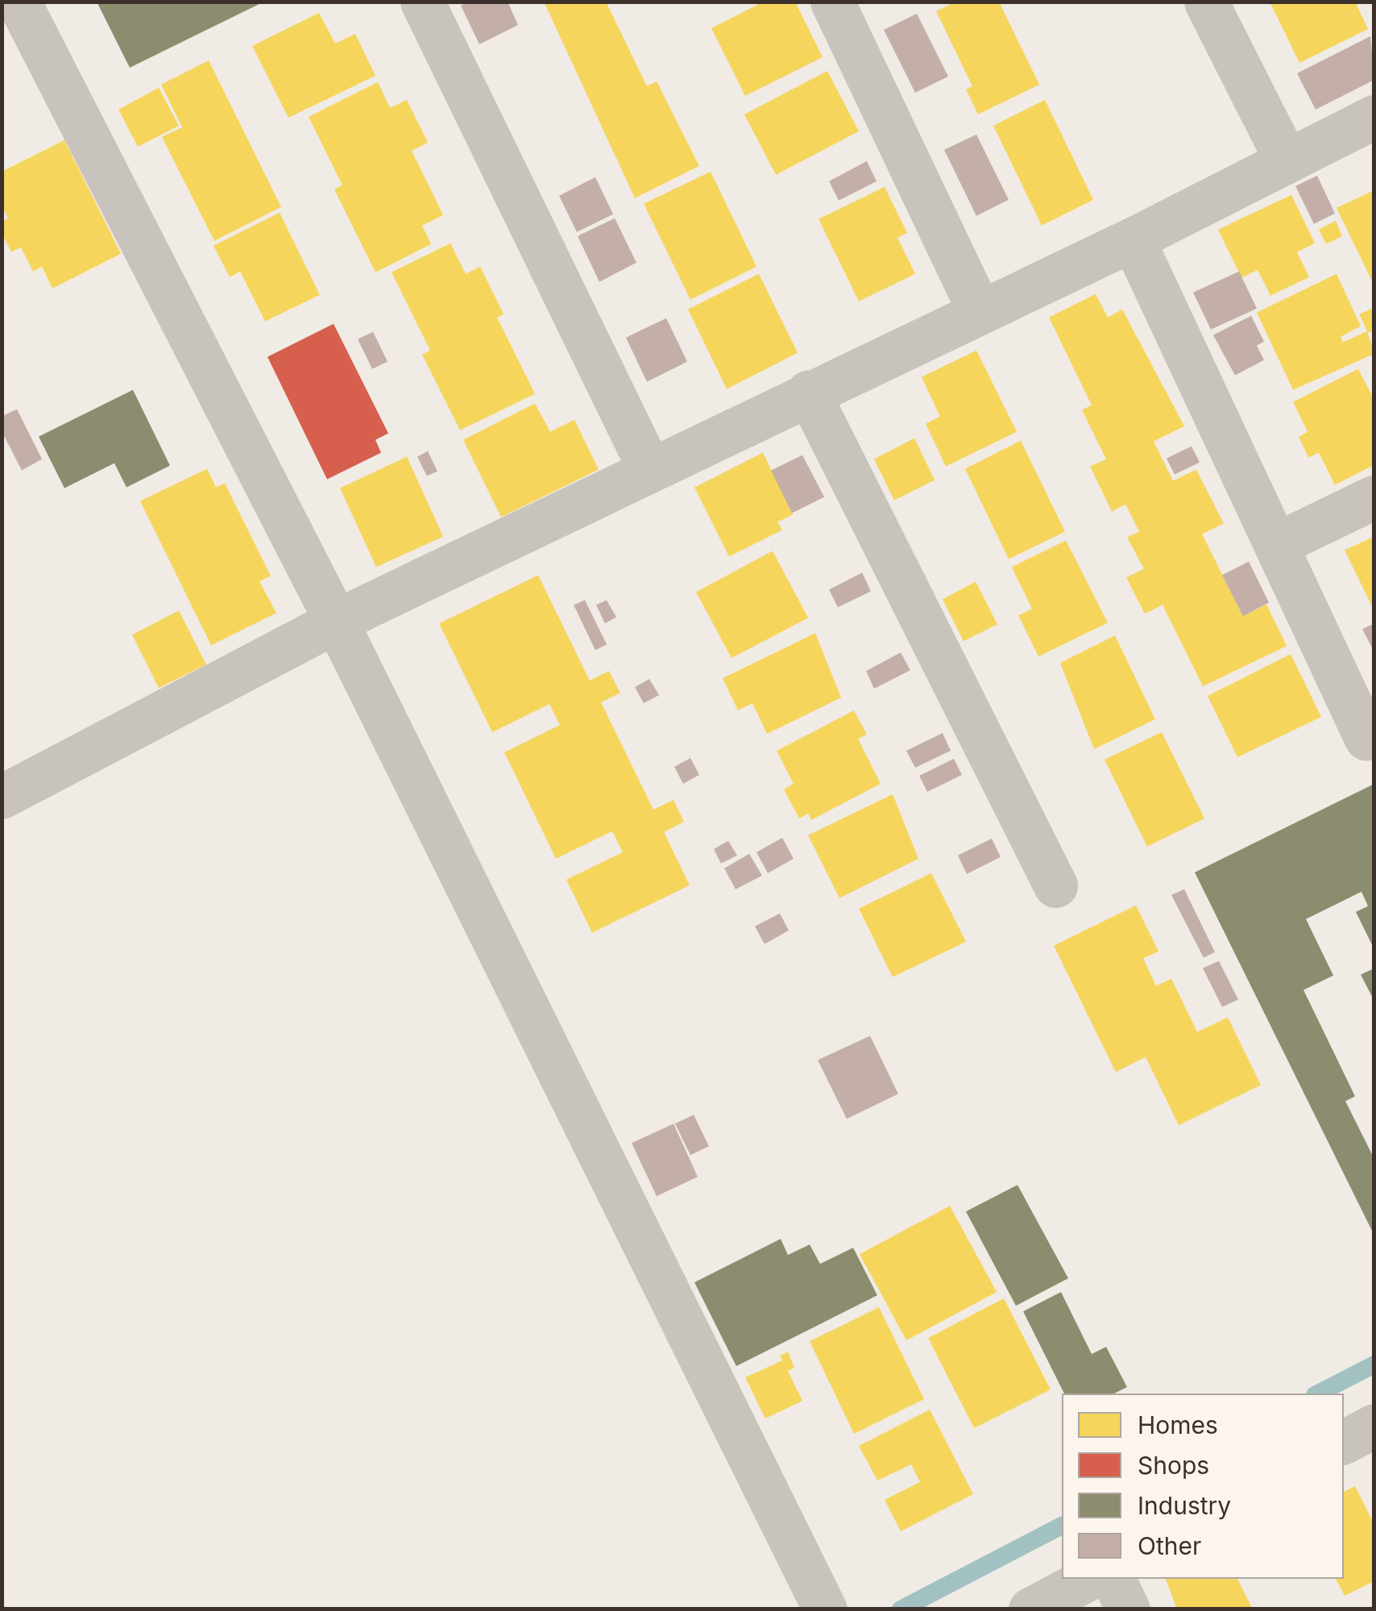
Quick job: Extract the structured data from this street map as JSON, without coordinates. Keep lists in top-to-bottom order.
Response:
{
  "legend": [
    "Homes",
    "Shops",
    "Industry",
    "Other"
  ]
}
